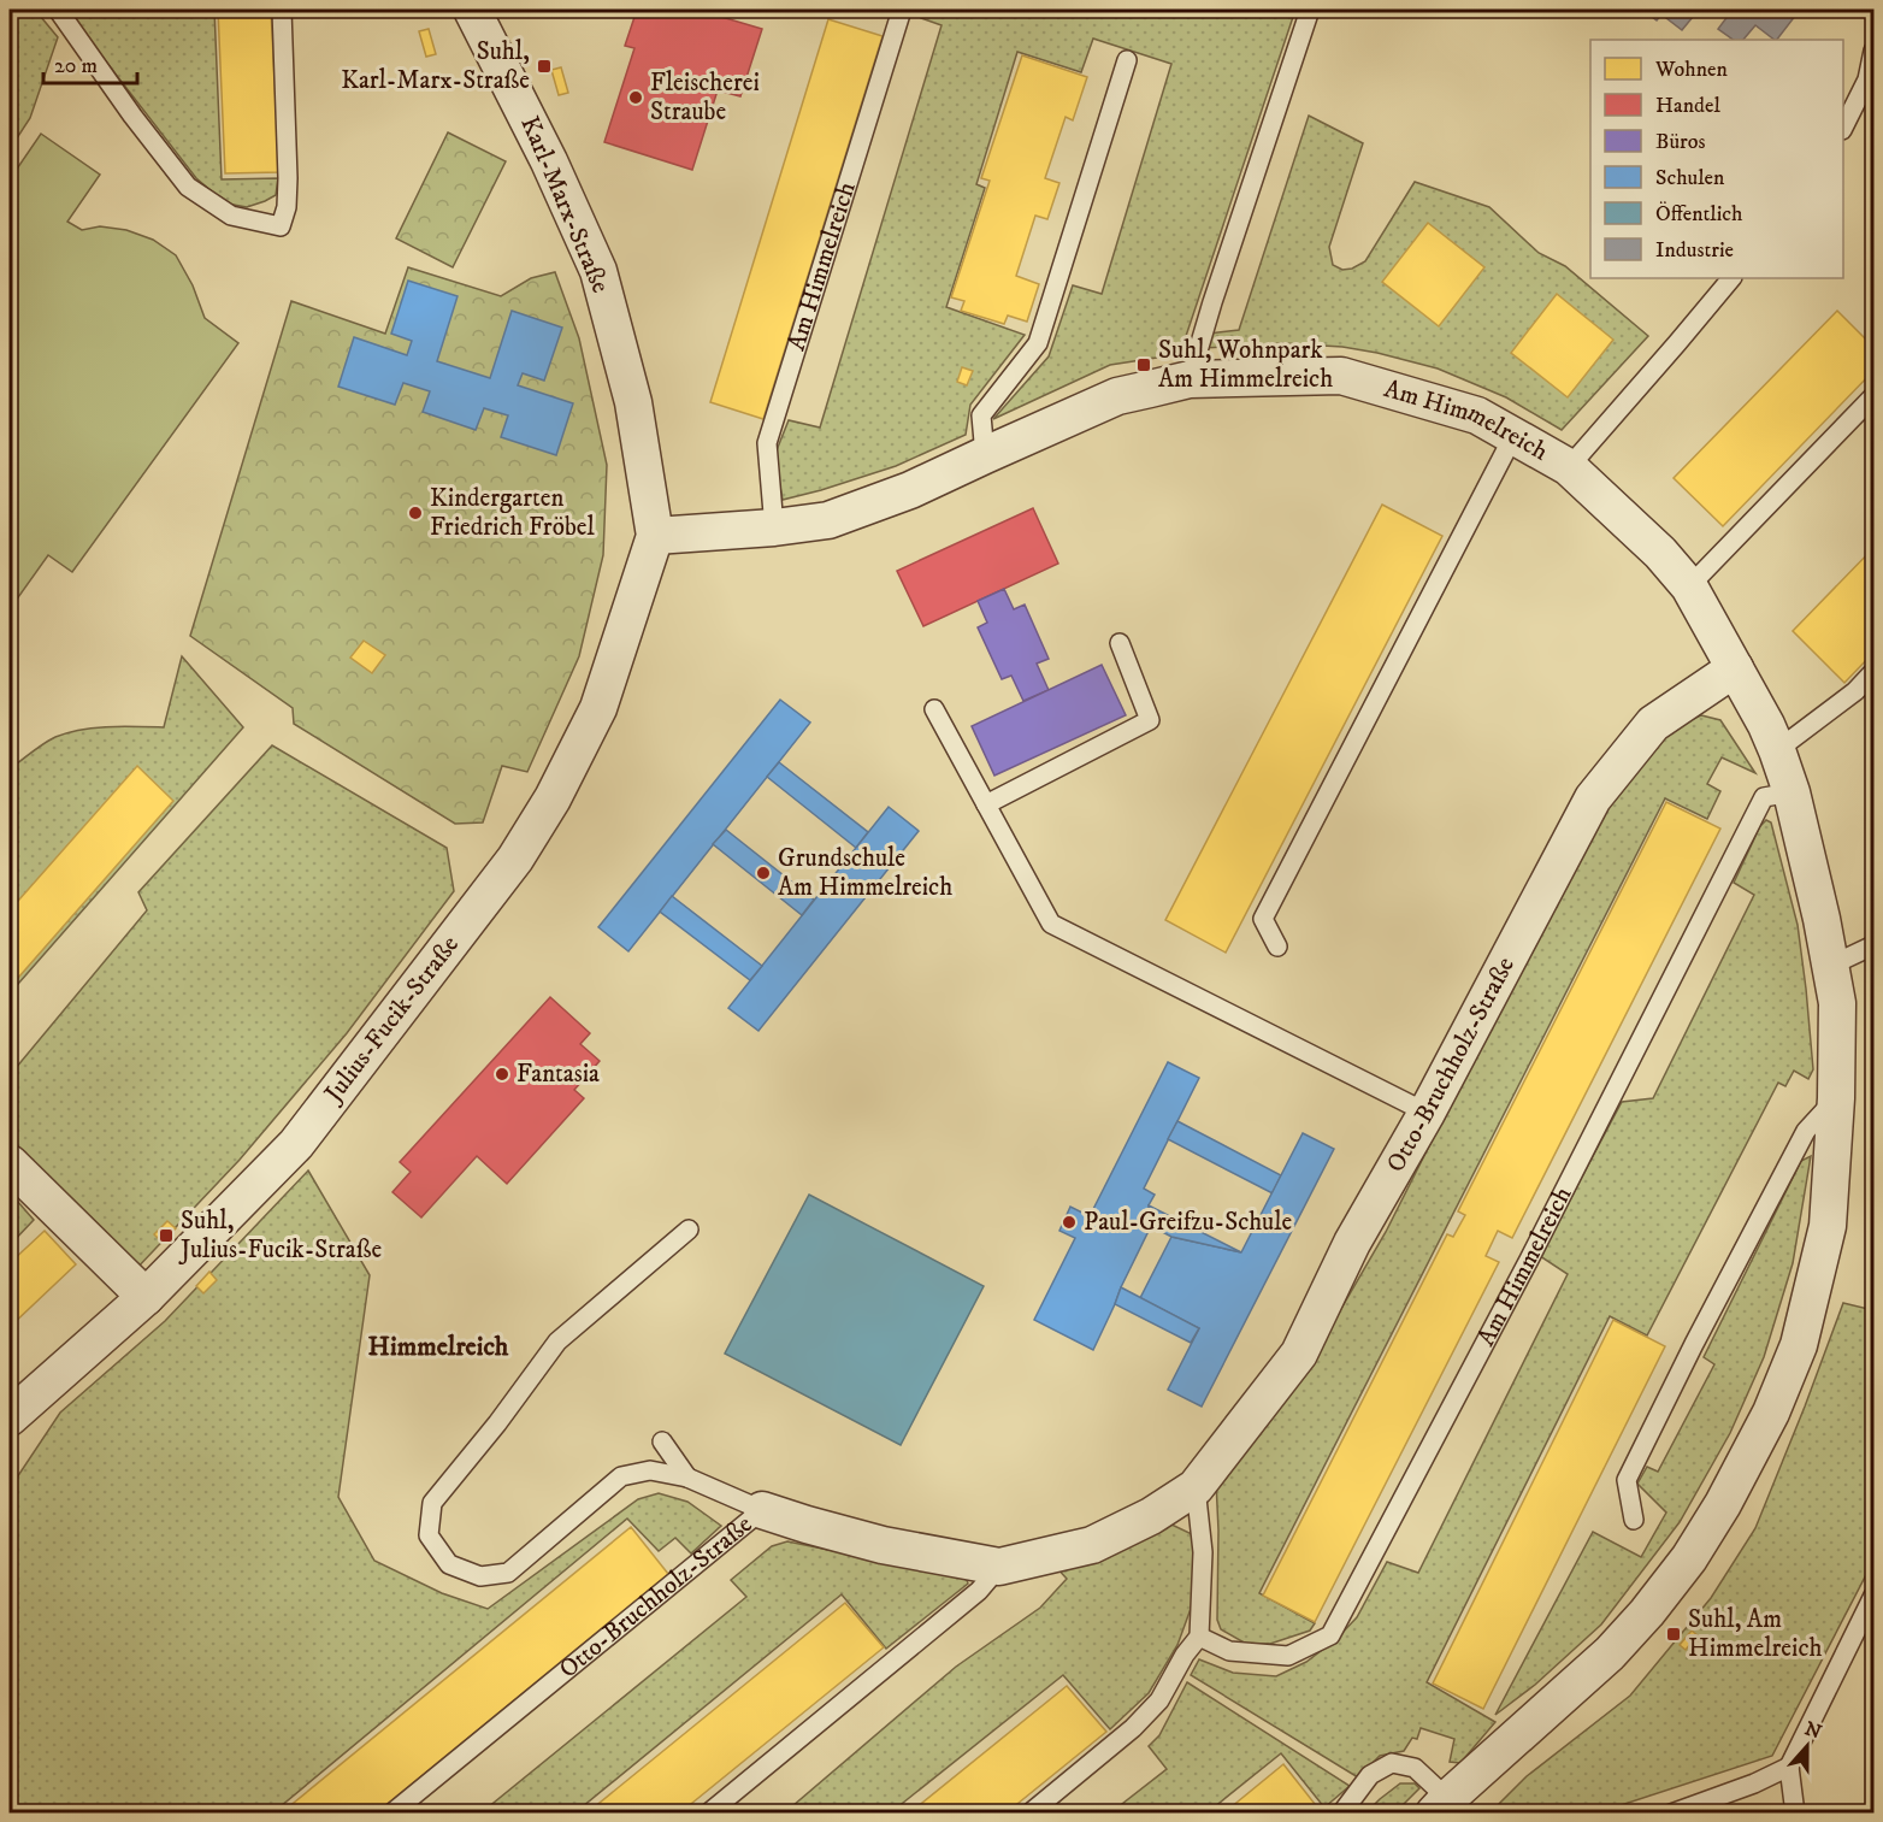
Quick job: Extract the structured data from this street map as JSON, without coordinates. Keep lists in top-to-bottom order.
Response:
{
  "streets": {
    "street": [
      "Karl-Marx-Straße",
      "Am Himmelreich",
      "Julius-Fucik-Straße",
      "Otto-Bruchholz-Straße"
    ]
  },
  "crossings": [
    ["Karl-Marx-Straße", "Am Himmelreich"],
    ["Karl-Marx-Straße", "Julius-Fucik-Straße"],
    ["Am Himmelreich", "Julius-Fucik-Straße"],
    ["Am Himmelreich", "Otto-Bruchholz-Straße"]
  ],
  "districts": ["Himmelreich"],
  "places": {
    "transit": [
      "Suhl, Karl-Marx-Straße",
      "Suhl, Wohnpark Am Himmelreich",
      "Suhl, Julius-Fucik-Straße",
      "Suhl, Am Himmelreich"
    ],
    "other": [
      "Fleischerei Straube",
      "Kindergarten Friedrich Fröbel",
      "Grundschule Am Himmelreich",
      "Fantasia",
      "Paul-Greifzu-Schule"
    ]
  },
  "legend": [
    "Wohnen",
    "Handel",
    "Büros",
    "Schulen",
    "Öffentlich",
    "Industrie"
  ],
  "scale_bar": "20 m",
  "north": "top"
}
